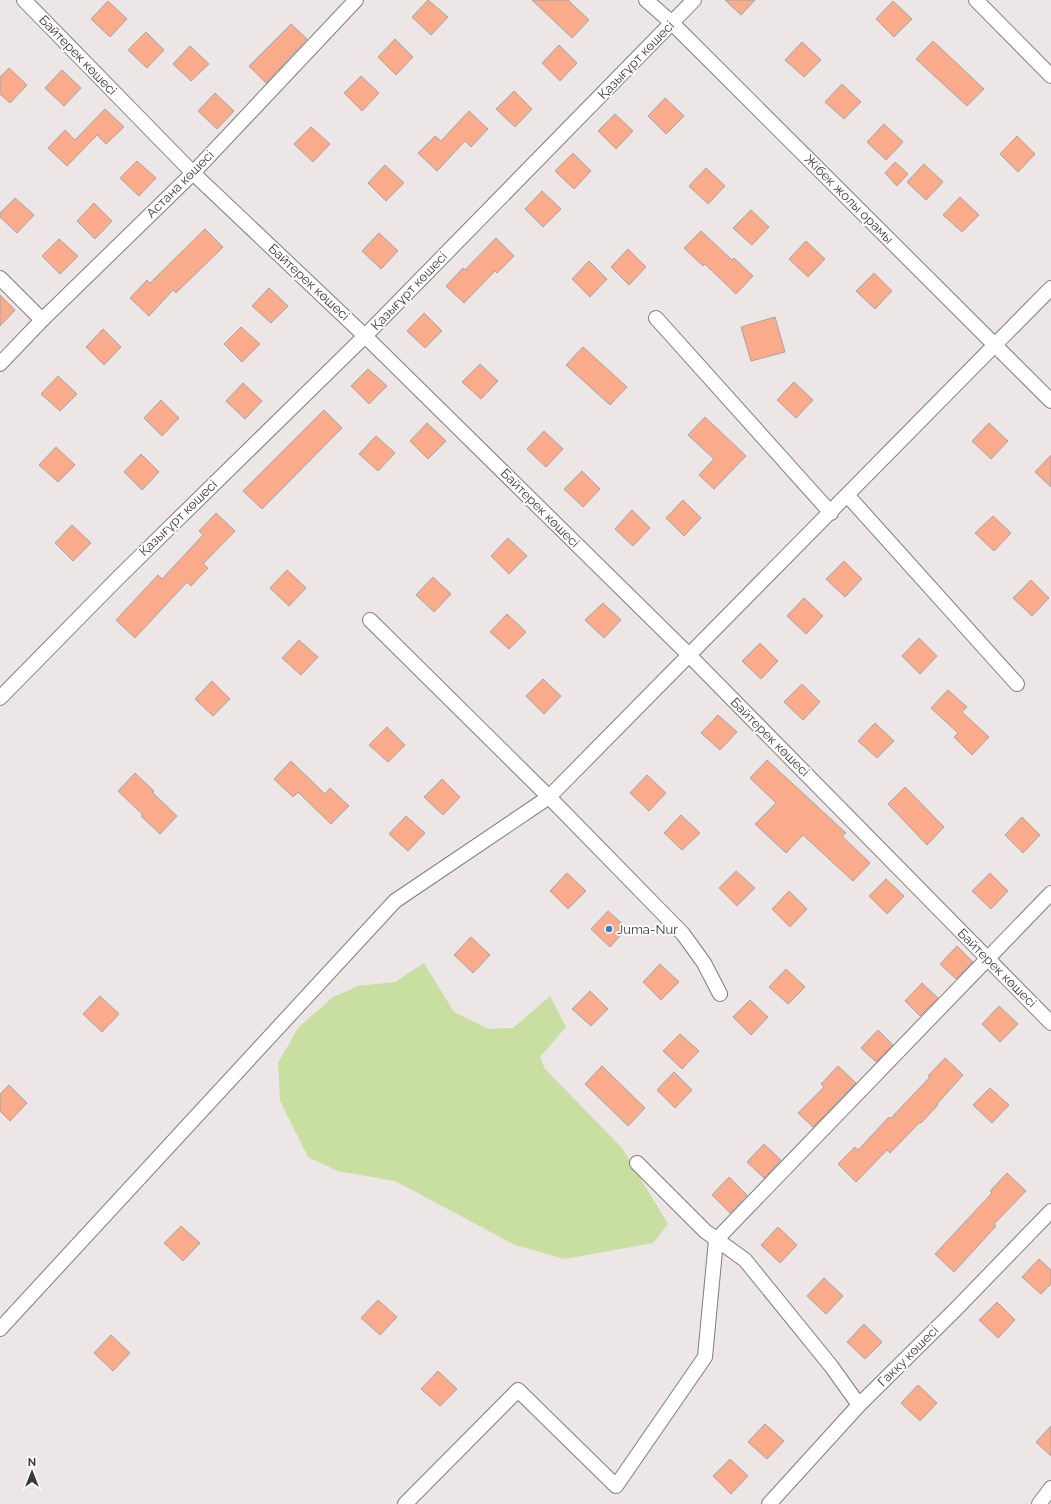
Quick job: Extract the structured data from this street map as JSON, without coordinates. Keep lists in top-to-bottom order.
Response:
{
  "streets": {
    "street": [
      "Байтерек көшесі",
      "Қазығұрт көшесі",
      "Астана көшесі",
      "Жібек жолы орамы",
      "Гакку көшесі"
    ]
  },
  "crossings": [
    ["Байтерек көшесі", "Қазығұрт көшесі"],
    ["Байтерек көшесі", "Астана көшесі"],
    ["Қазығұрт көшесі", "Жібек жолы орамы"]
  ],
  "places": ["Juma-Nur"],
  "north": "top"
}
